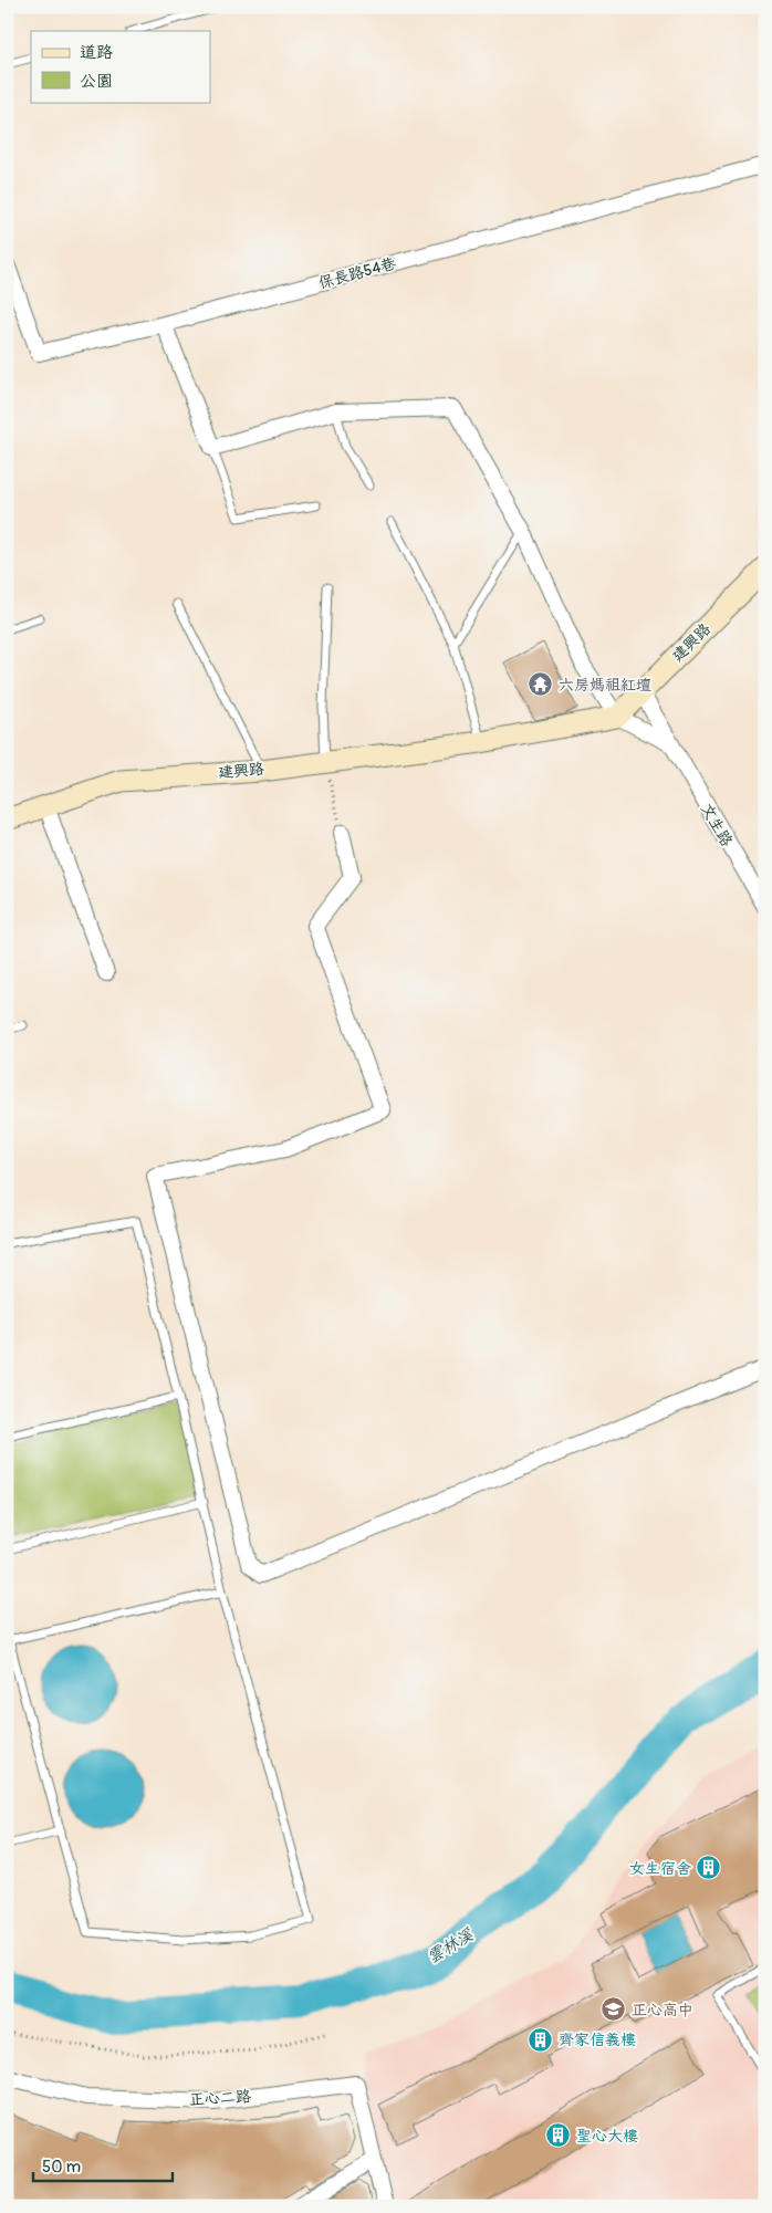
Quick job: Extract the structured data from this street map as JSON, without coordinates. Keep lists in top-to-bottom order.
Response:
{
  "streets": {
    "street": [
      "保長路54巷",
      "建興路",
      "文生路",
      "正心二路"
    ]
  },
  "crossings": [
    ["建興路", "文生路"]
  ],
  "water": ["雲林溪"],
  "places": {
    "temple": ["六房媽祖紅壇"],
    "building": ["女生宿舍", "齊家信義樓", "聖心大樓"],
    "school or university": ["正心高中"]
  },
  "legend": ["道路", "公園"],
  "scale_bar": "50 m"
}
